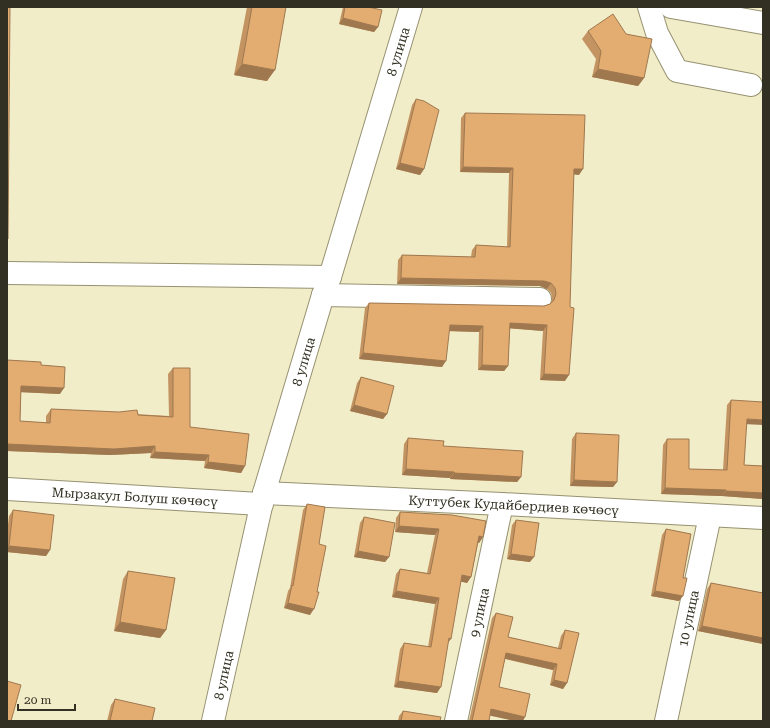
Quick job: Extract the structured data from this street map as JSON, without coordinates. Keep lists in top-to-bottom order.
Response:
{
  "streets": {
    "street": [
      "8 улица",
      "Мырзакул Болуш көчөсү",
      "Куттубек Кудайбердиев көчөсү",
      "9 улица",
      "10 улица"
    ]
  },
  "crossings": [
    ["8 улица", "Мырзакул Болуш көчөсү"],
    ["8 улица", "Куттубек Кудайбердиев көчөсү"],
    ["Мырзакул Болуш көчөсү", "Куттубек Кудайбердиев көчөсү"],
    ["Куттубек Кудайбердиев көчөсү", "9 улица"],
    ["Куттубек Кудайбердиев көчөсү", "10 улица"]
  ],
  "scale_bar": "20 m"
}
